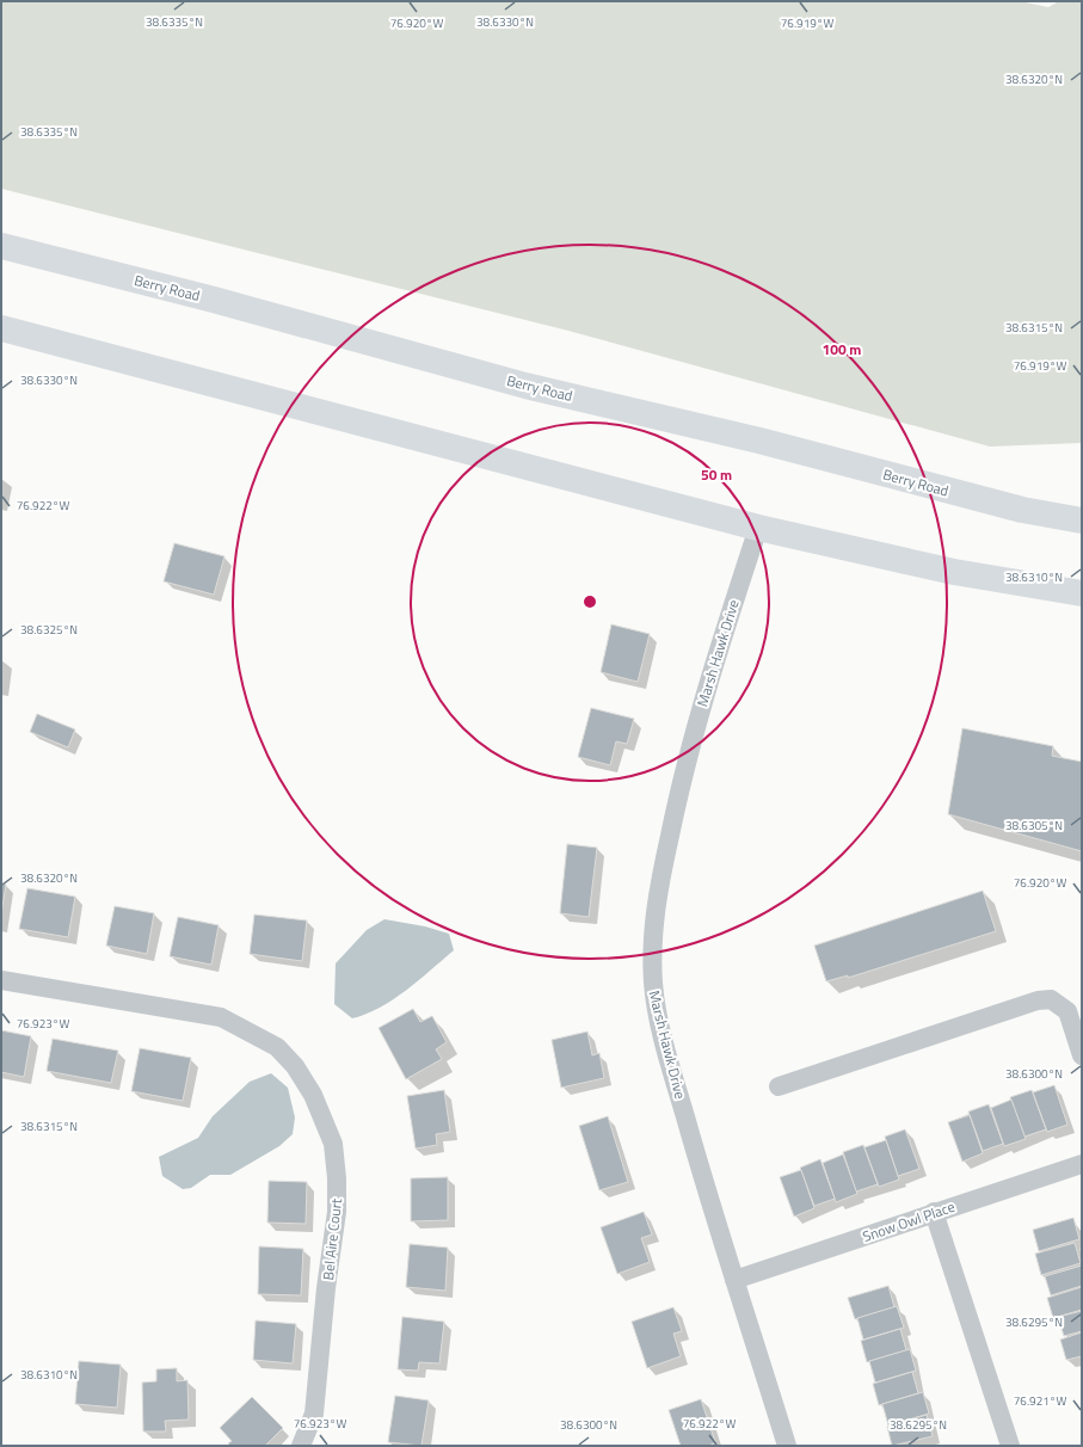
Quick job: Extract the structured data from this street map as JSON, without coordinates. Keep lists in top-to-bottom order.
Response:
{
  "streets": {
    "highway": ["Berry Road"],
    "street": ["Marsh Hawk Drive", "Snow Owl Place", "Bel Aire Court"]
  },
  "crossings": [
    ["Marsh Hawk Drive", "Snow Owl Place"]
  ],
  "coordinates": [
    "38.6335°N",
    "38.6330°N",
    "76.920°W",
    "76.919°W",
    "38.6320°N",
    "38.6315°N",
    "76.922°W",
    "38.6310°N",
    "38.6325°N",
    "38.6305°N",
    "76.923°W",
    "38.6300°N",
    "38.6295°N",
    "76.921°W"
  ],
  "rings": ["100 m", "50 m"]
}
